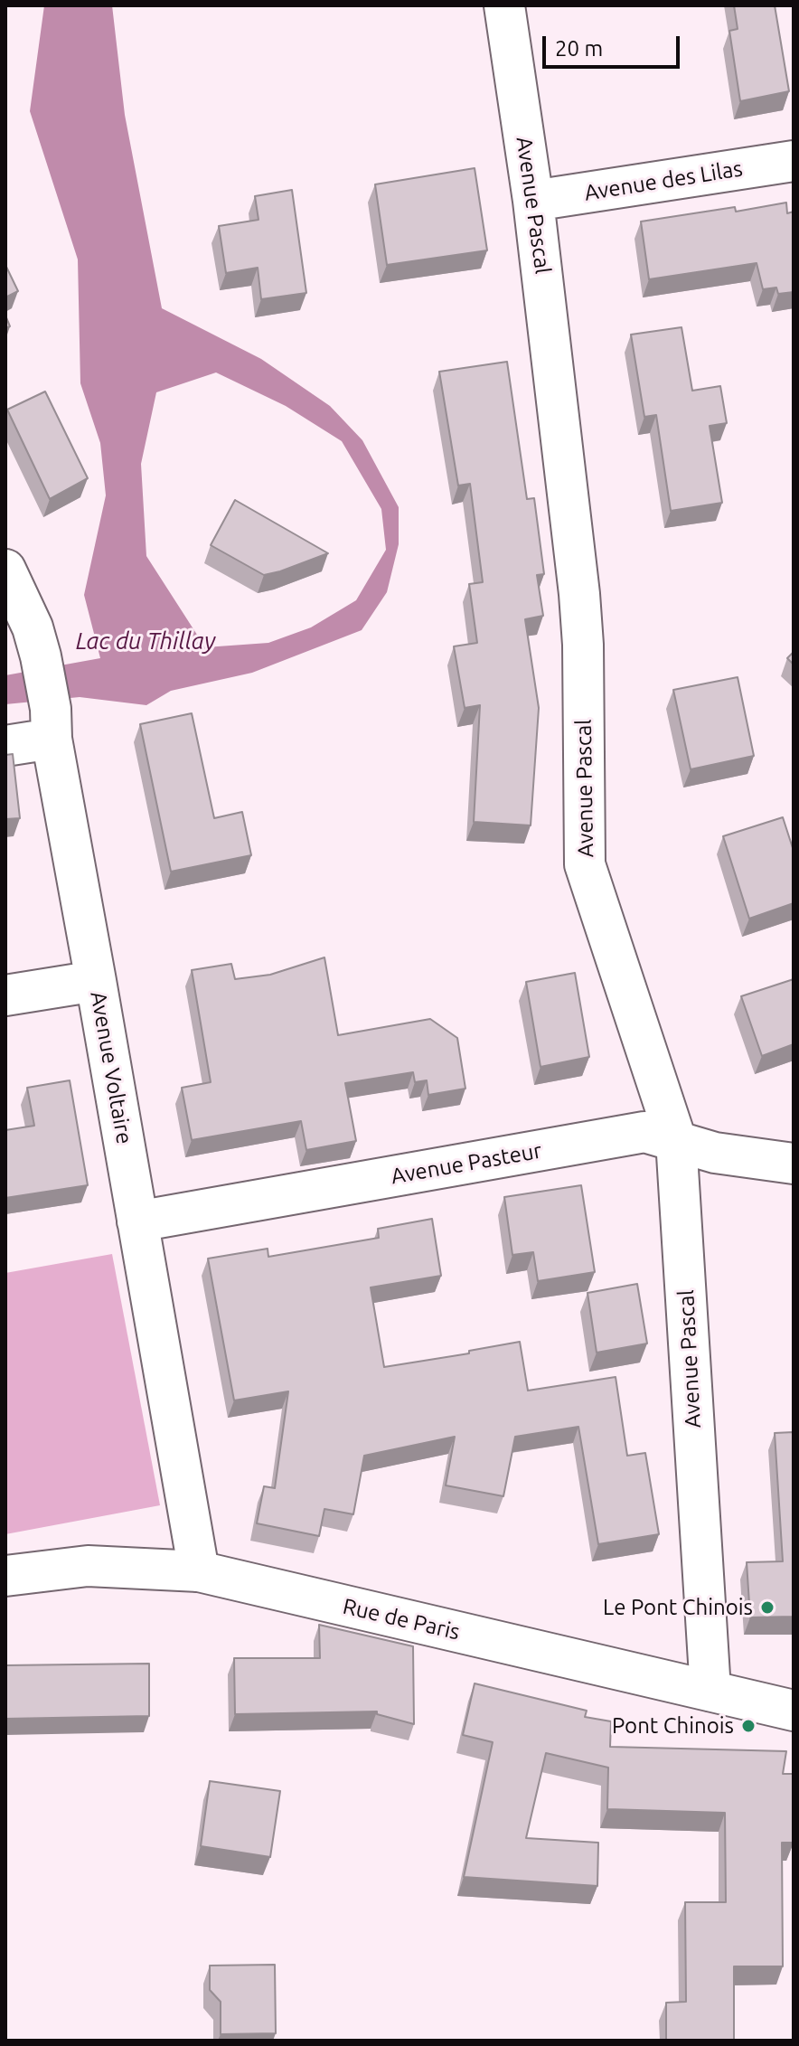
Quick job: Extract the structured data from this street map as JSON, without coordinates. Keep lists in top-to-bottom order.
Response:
{
  "streets": {
    "street": [
      "Avenue des Lilas",
      "Avenue Pascal",
      "Avenue Voltaire",
      "Avenue Pasteur",
      "Rue de Paris"
    ]
  },
  "crossings": [
    ["Avenue des Lilas", "Avenue Pascal"],
    ["Avenue Pascal", "Avenue Pasteur"],
    ["Avenue Pascal", "Rue de Paris"],
    ["Avenue Voltaire", "Avenue Pasteur"],
    ["Avenue Voltaire", "Rue de Paris"]
  ],
  "water": ["Lac du Thillay"],
  "places": ["Le Pont Chinois", "Pont Chinois"],
  "scale_bar": "20 m"
}
